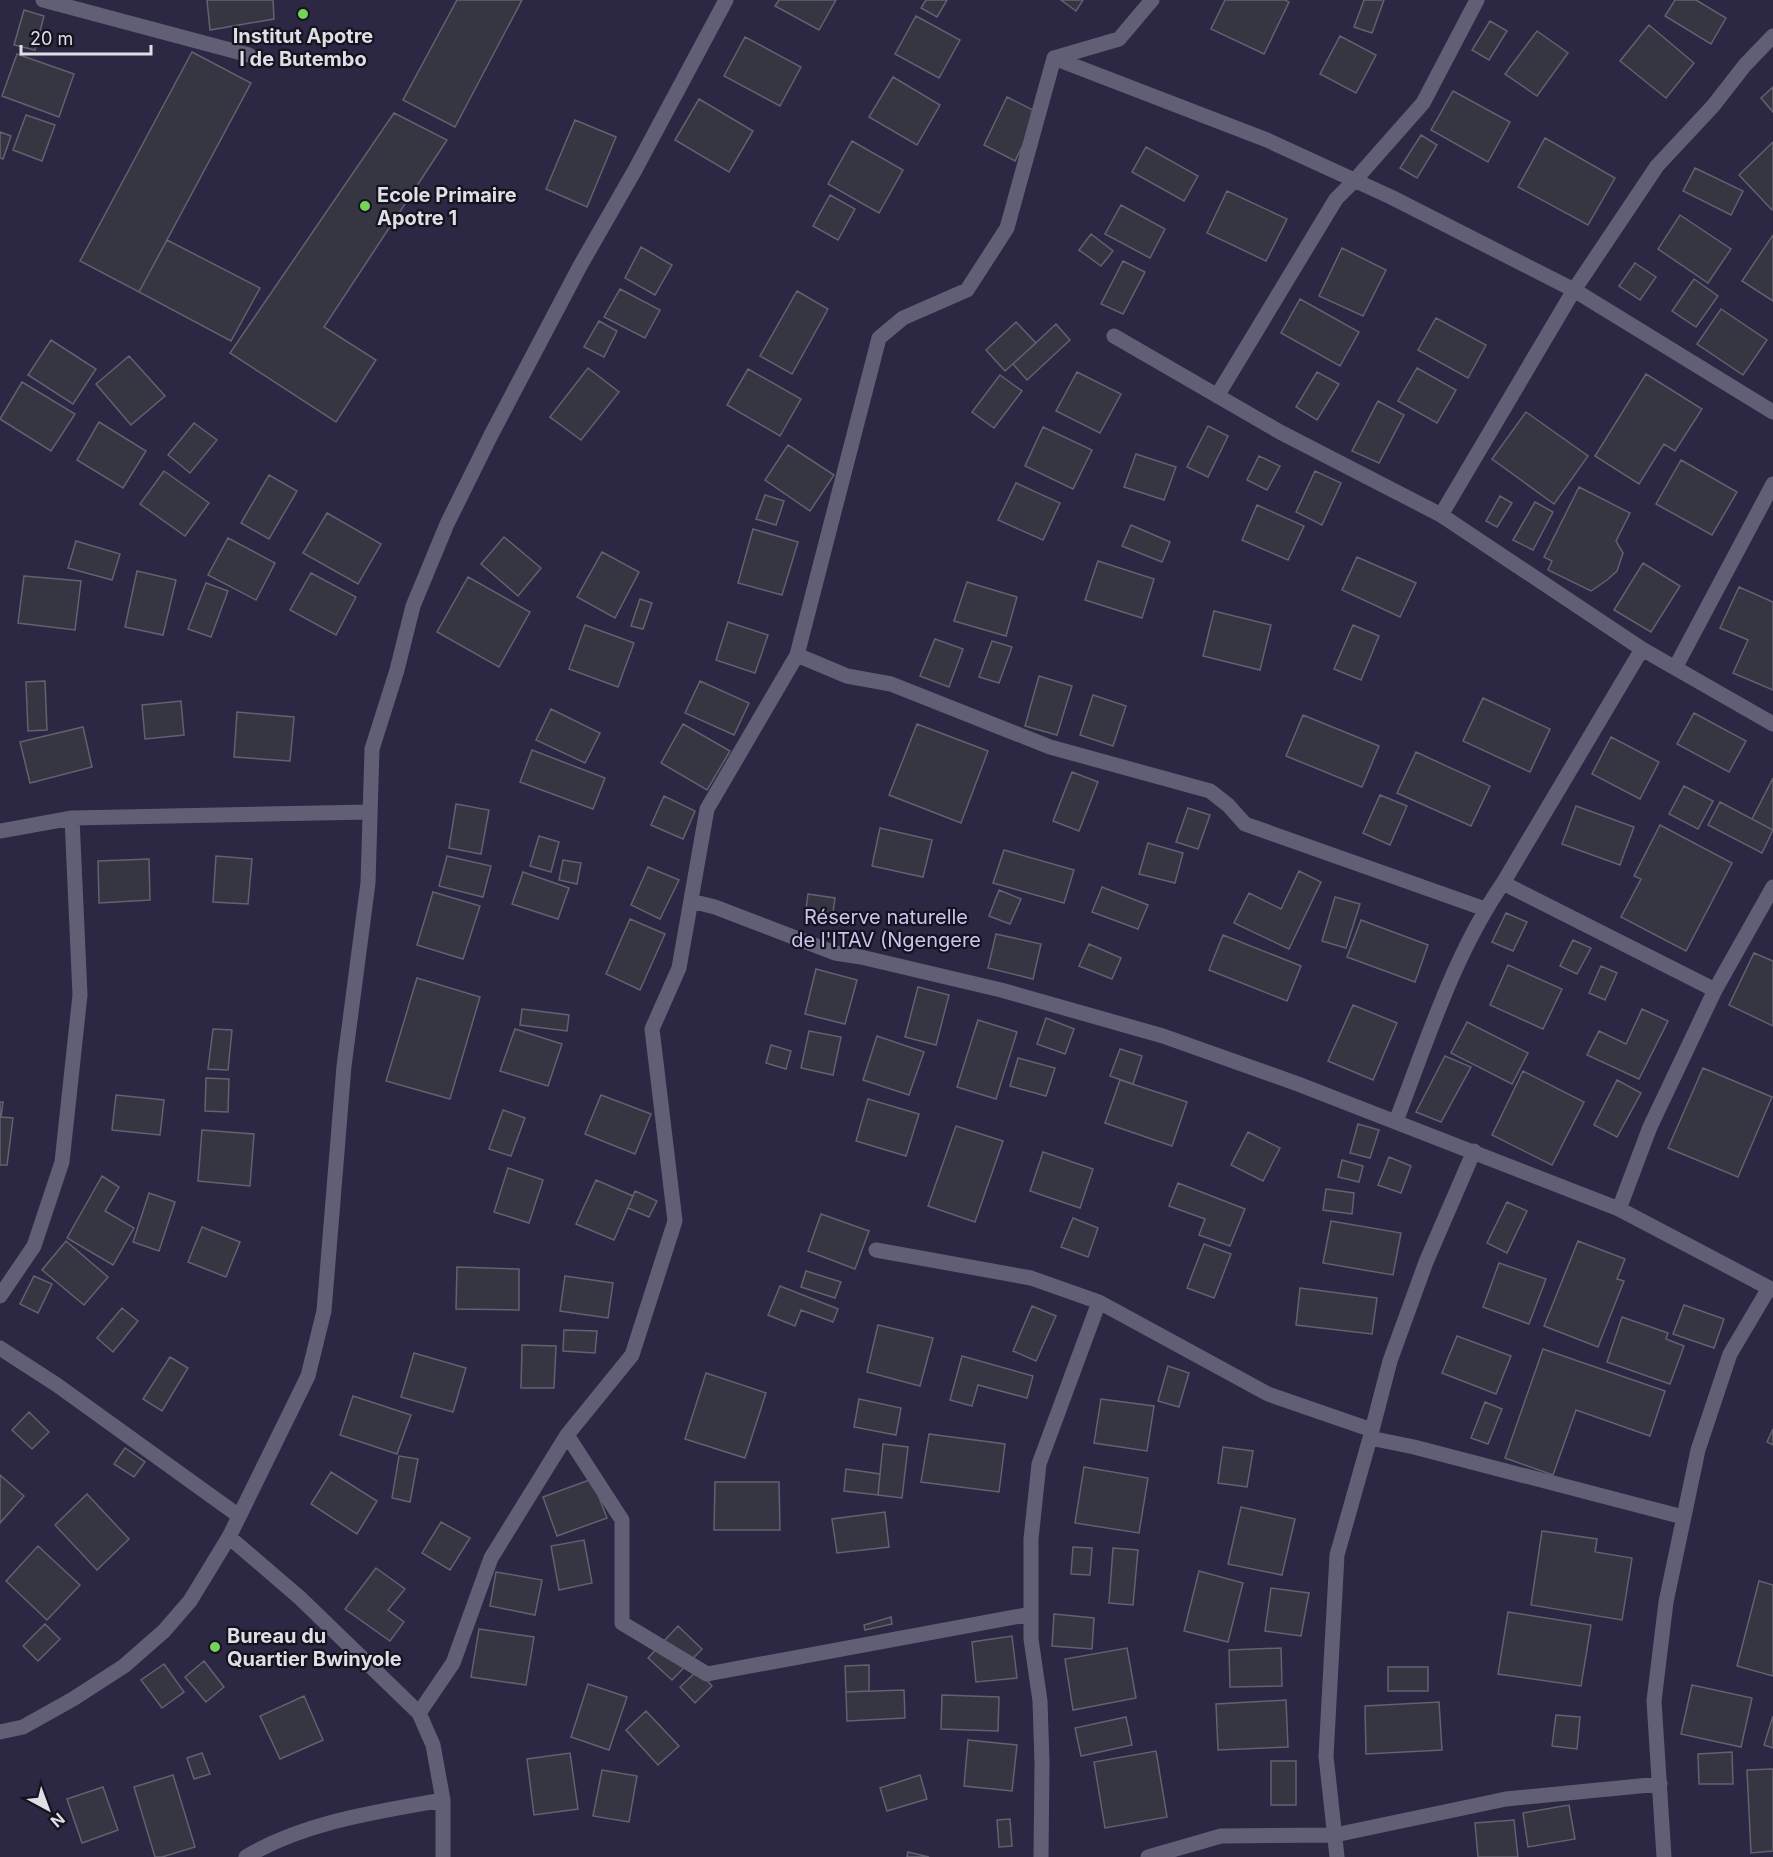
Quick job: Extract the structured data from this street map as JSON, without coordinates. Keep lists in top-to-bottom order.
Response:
{
  "parks": ["Réserve naturelle de l'ITAV (Ngengere"],
  "places": ["Institut Apotre I de Butembo", "Ecole Primaire Apotre 1", "Bureau du Quartier Bwinyole"],
  "scale_bar": "20 m",
  "north": "bottom right"
}
